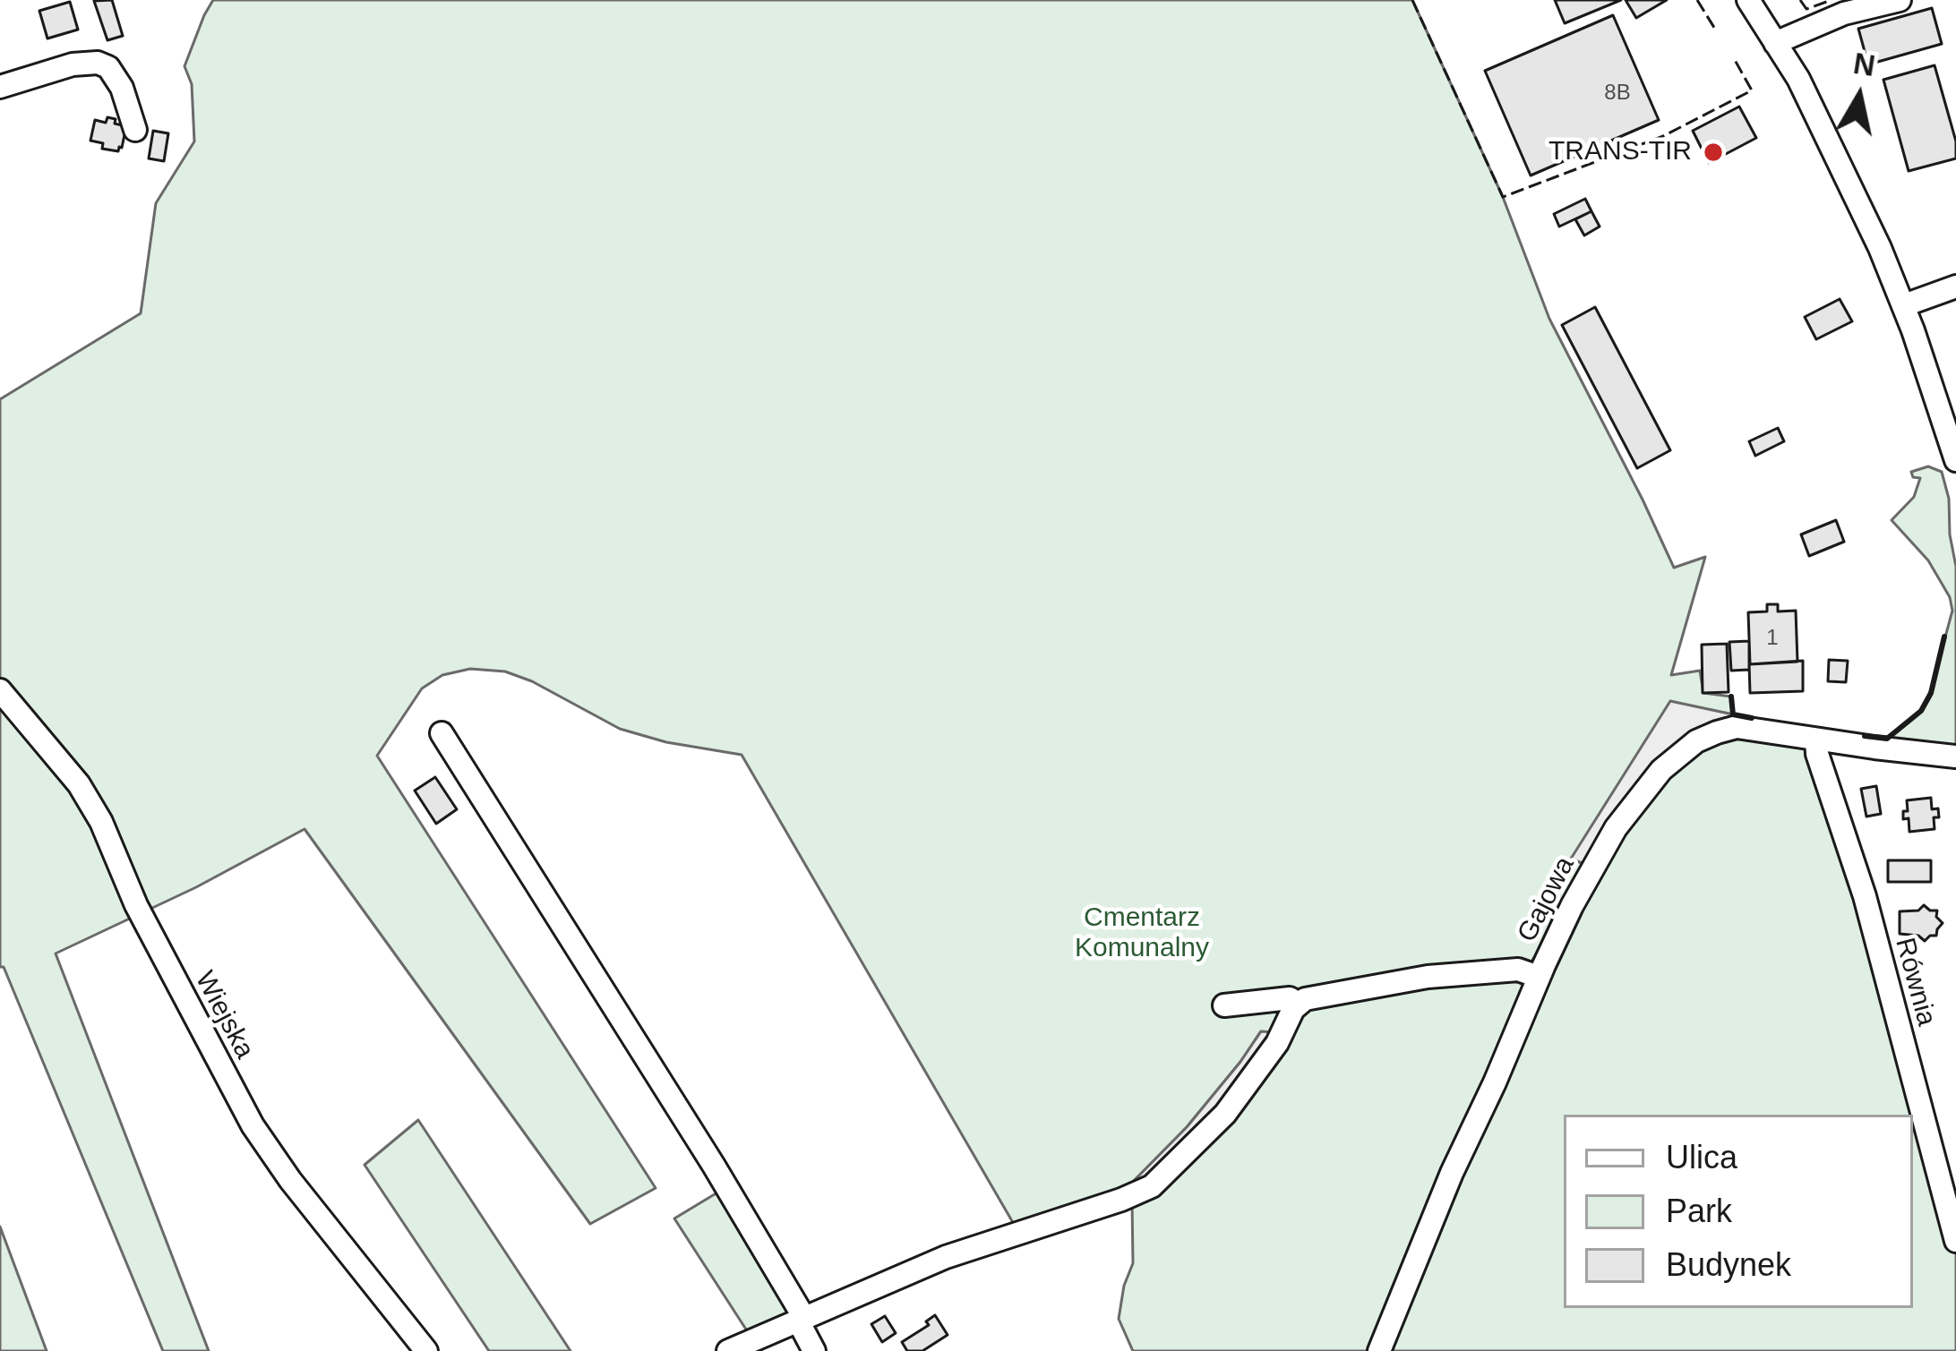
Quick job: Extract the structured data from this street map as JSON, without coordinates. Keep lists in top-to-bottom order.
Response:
{
  "streets": {
    "street": ["Gajowa", "Równia", "Wiejska"]
  },
  "crossings": [
    ["Gajowa", "Równia"]
  ],
  "parks": ["Cmentarz Komunalny"],
  "places": ["TRANS-TIR"],
  "house_numbers": ["8B", "1"],
  "legend": ["Ulica", "Park", "Budynek"],
  "north": "top"
}
